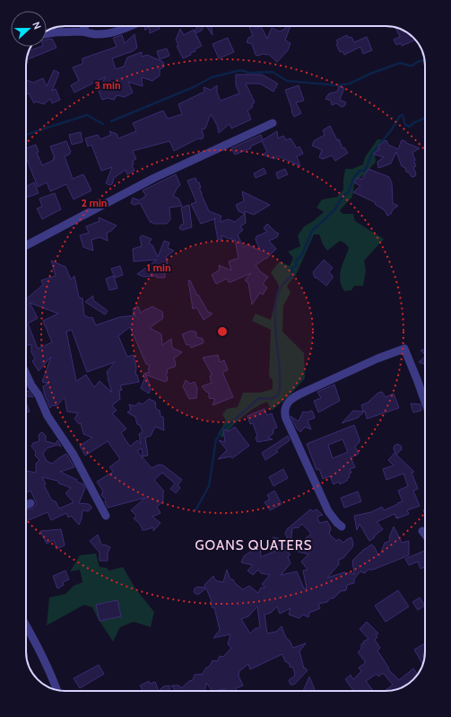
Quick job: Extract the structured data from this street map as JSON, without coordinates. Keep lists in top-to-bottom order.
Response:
{
  "districts": ["GOANS QUATERS"],
  "north": "right",
  "rings": ["3 min", "2 min", "1 min"]
}
